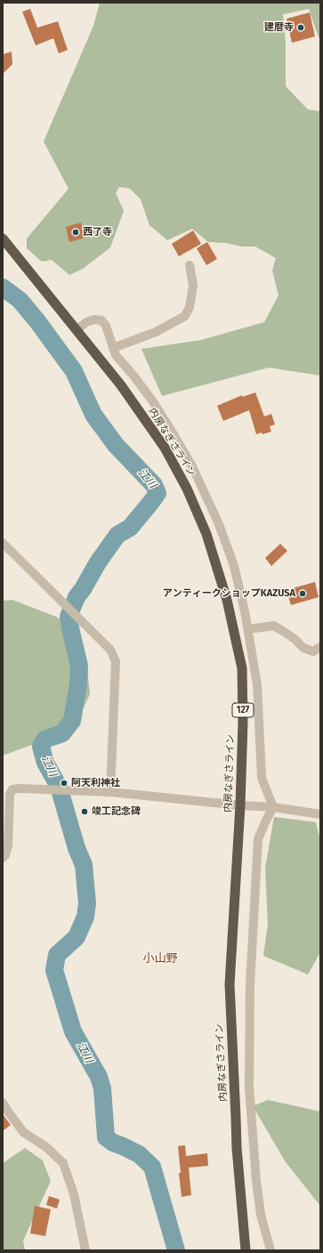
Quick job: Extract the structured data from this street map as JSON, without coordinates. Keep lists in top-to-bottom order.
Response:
{
  "streets": {
    "highway": ["内房なぎさライン", "127"]
  },
  "districts": ["小山野"],
  "water": ["江川"],
  "places": [
    "建暦寺",
    "西了寺",
    "アンティークショップKAZUSA",
    "阿天利神社",
    "竣工記念碑"
  ]
}
